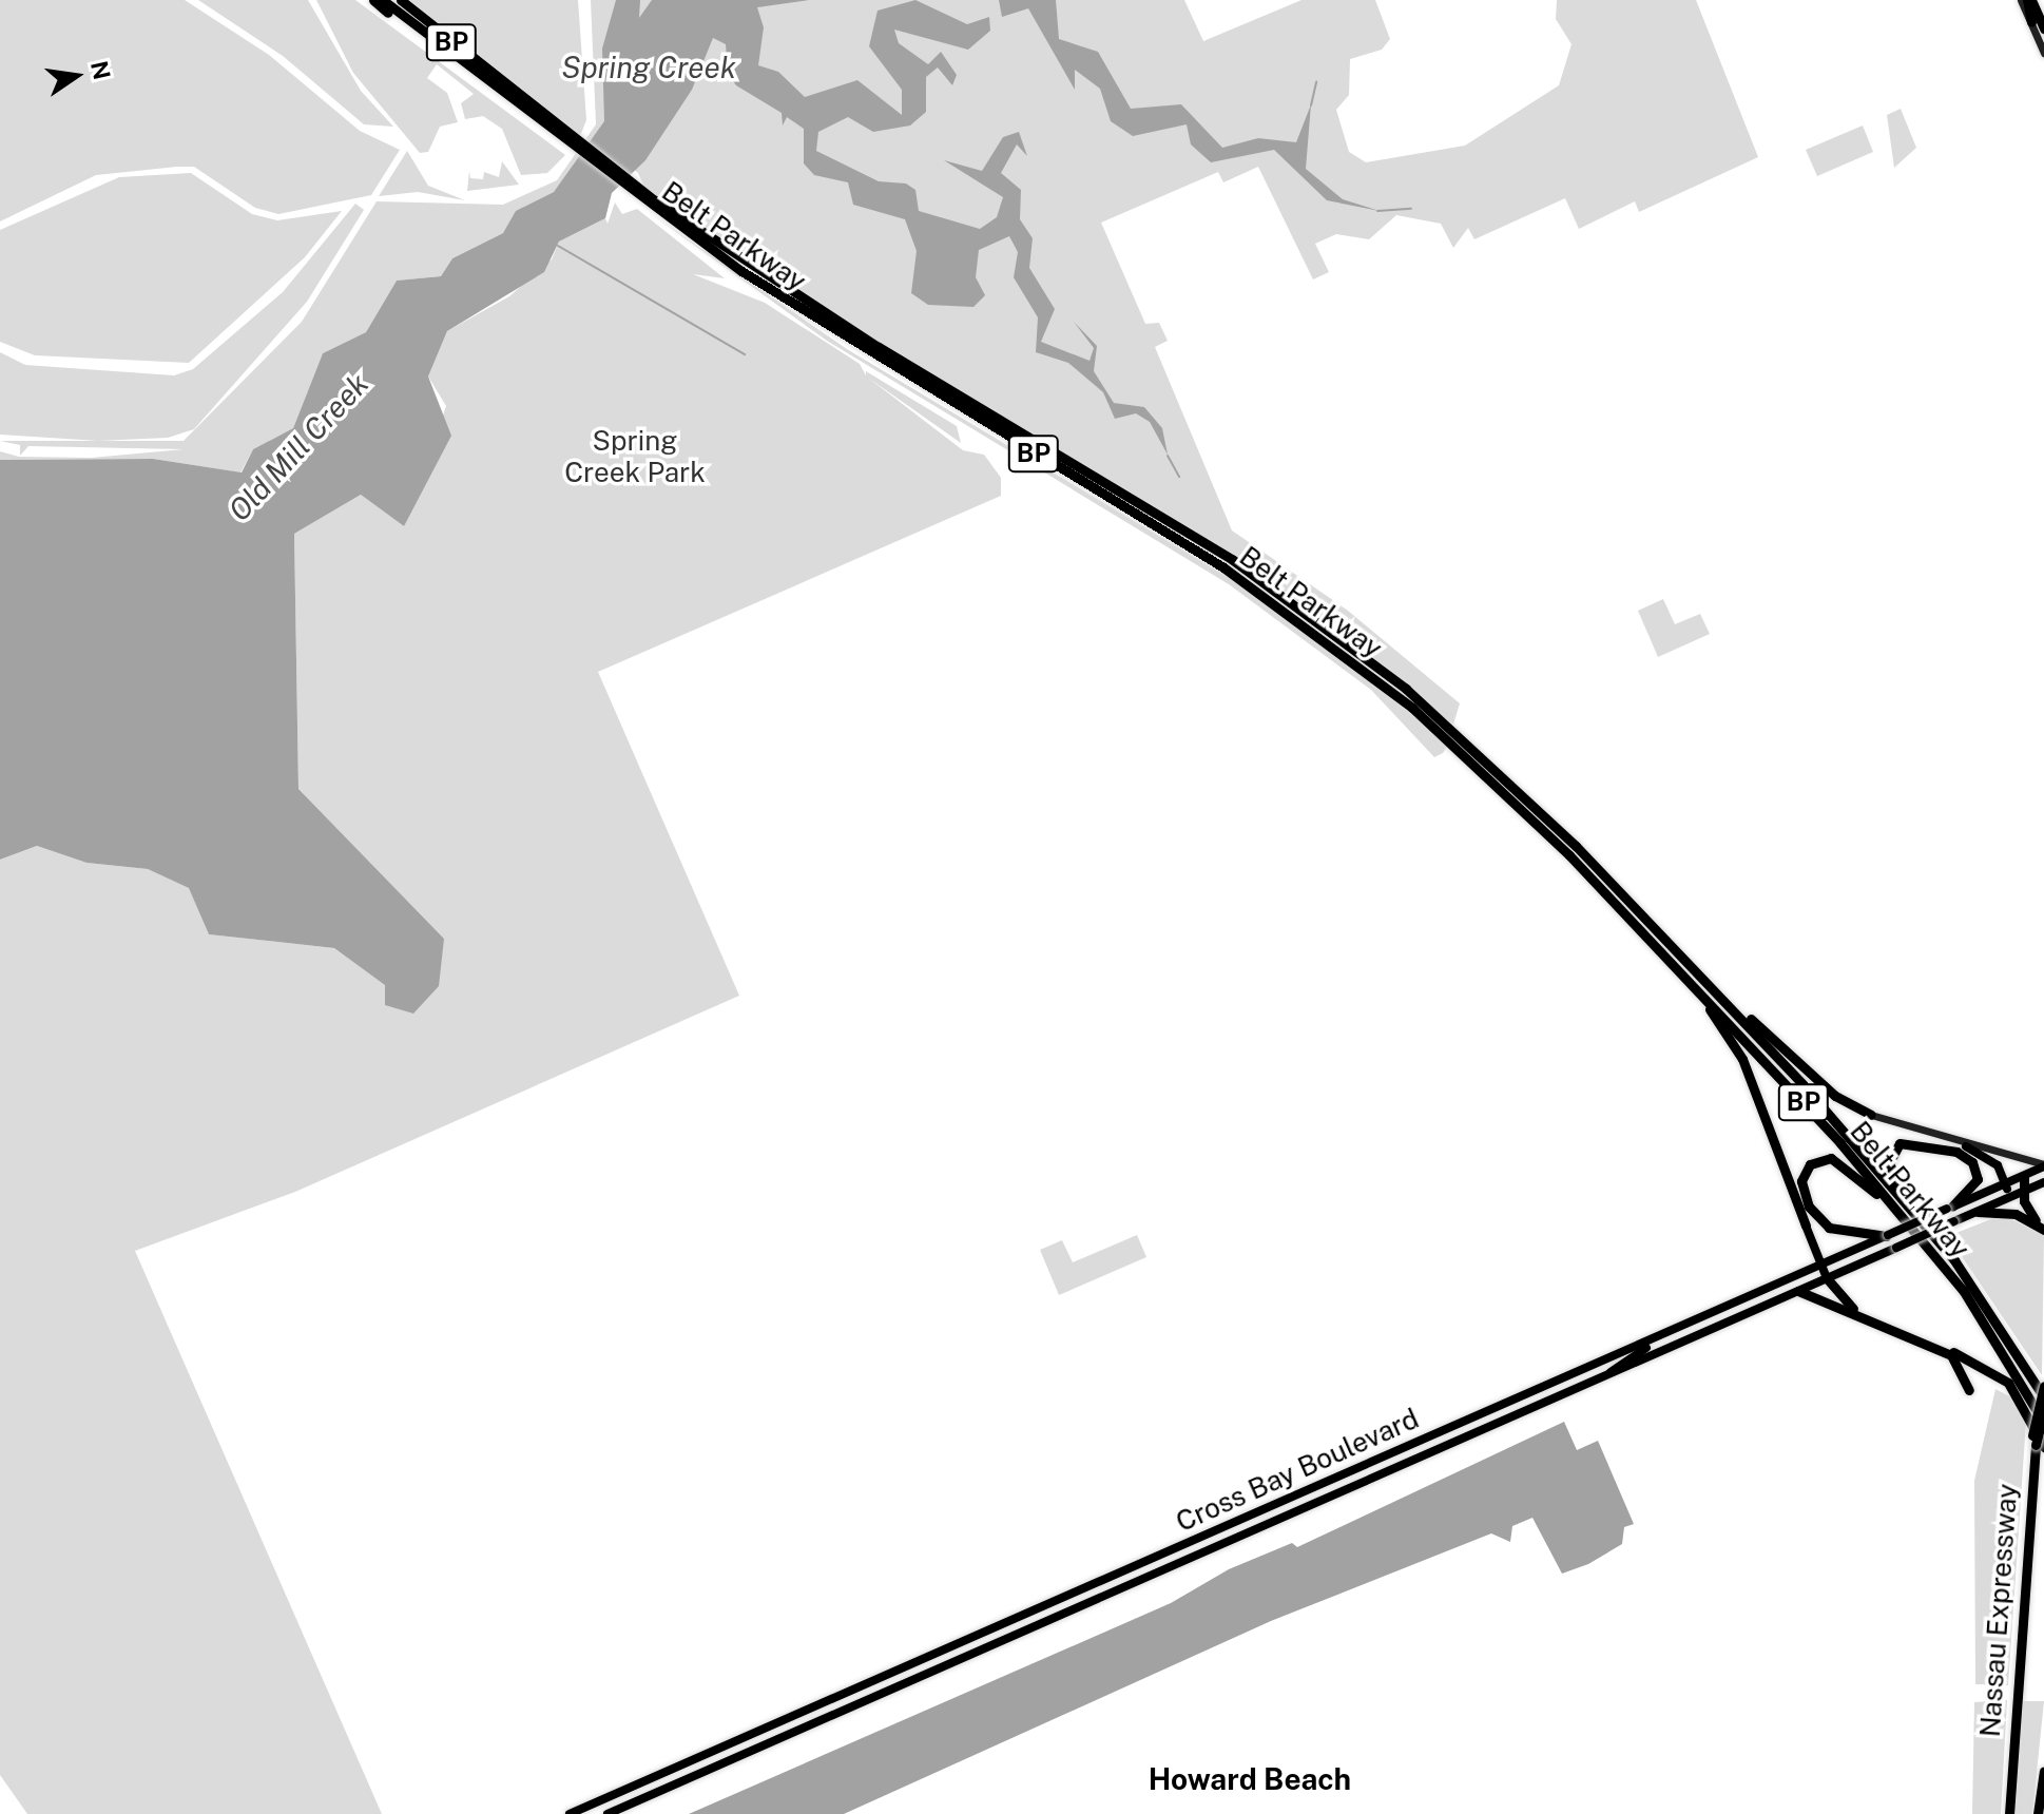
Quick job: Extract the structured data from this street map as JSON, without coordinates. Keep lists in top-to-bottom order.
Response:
{
  "streets": {
    "highway": ["BP", "Belt Parkway", "Nassau Expressway"],
    "main road": ["Cross Bay Boulevard"]
  },
  "districts": ["Howard Beach"],
  "water": ["Spring Creek", "Old Mill Creek"],
  "parks": ["Spring Creek Park"],
  "north": "right"
}
